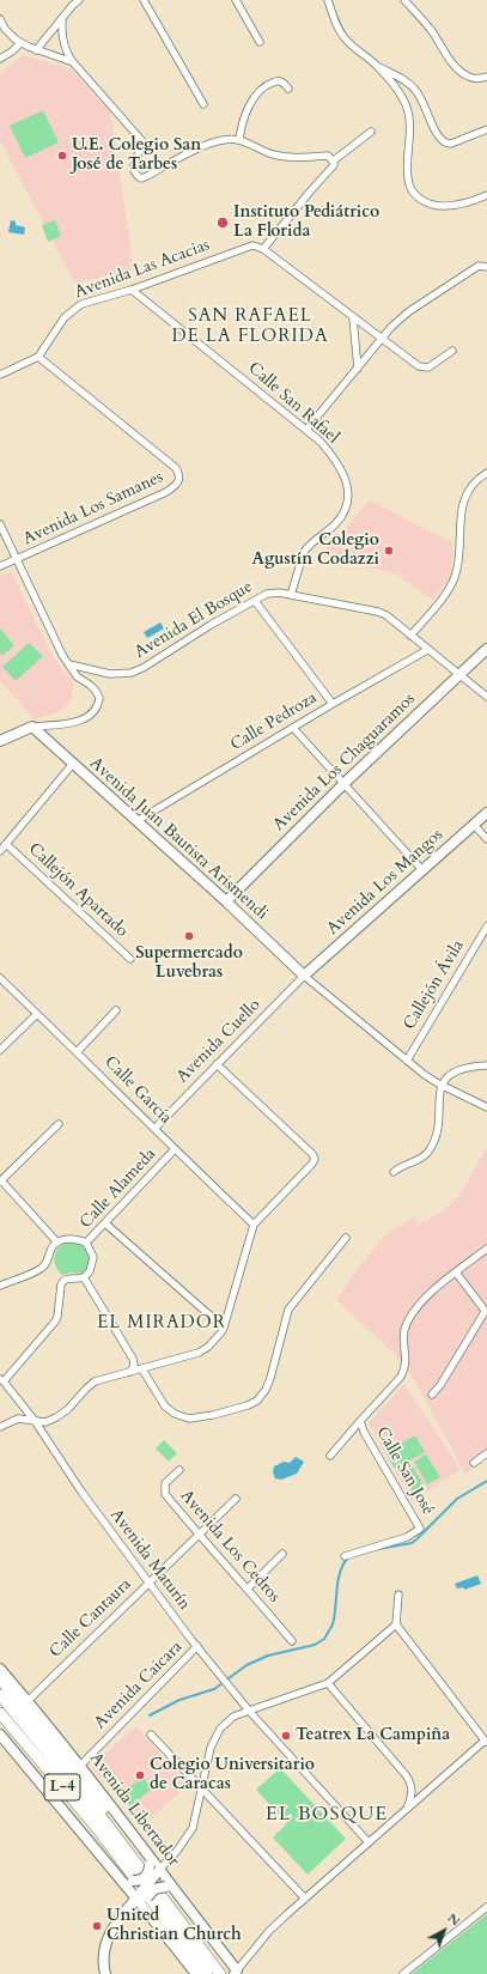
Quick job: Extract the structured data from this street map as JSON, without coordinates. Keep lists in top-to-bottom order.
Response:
{
  "streets": {
    "main road": ["L-4", "Avenida Libertador"],
    "street": [
      "Avenida Las Acacias",
      "Calle San Rafael",
      "Avenida Los Samanes",
      "Avenida El Bosque",
      "Calle Pedroza",
      "Avenida Los Chaguaramos",
      "Avenida Juan Bautista Arismendi",
      "Avenida Los Mangos",
      "Callejón Apartado",
      "Callejón Ávila",
      "Avenida Cuello",
      "Calle García",
      "Calle Alameda",
      "Calle San José",
      "Avenida Los Cedros",
      "Avenida Maturín",
      "Calle Cantaura",
      "Avenida Caicara"
    ]
  },
  "crossings": [
    ["Avenida Las Acacias", "Calle San Rafael"],
    ["Avenida Las Acacias", "Avenida Los Samanes"],
    ["Calle San Rafael", "Avenida El Bosque"],
    ["Avenida El Bosque", "Calle Pedroza"],
    ["Avenida El Bosque", "Avenida Los Chaguaramos"],
    ["Calle Pedroza", "Avenida Juan Bautista Arismendi"],
    ["Avenida Los Chaguaramos", "Avenida Juan Bautista Arismendi"],
    ["Avenida Juan Bautista Arismendi", "Avenida Los Mangos"],
    ["Avenida Juan Bautista Arismendi", "Avenida Cuello"],
    ["Avenida Los Mangos", "Avenida Cuello"],
    ["Avenida Cuello", "Calle García"],
    ["Calle García", "Calle Alameda"],
    ["Avenida Los Cedros", "Calle Cantaura"],
    ["Avenida Maturín", "Calle Cantaura"],
    ["Avenida Maturín", "Avenida Caicara"],
    ["Calle Cantaura", "Avenida Libertador"],
    ["Avenida Caicara", "Avenida Libertador"],
    ["L-4", "Avenida Libertador"]
  ],
  "districts": ["SAN RAFAEL DE LA FLORIDA", "EL MIRADOR", "EL BOSQUE"],
  "places": [
    "U.E. Colegio San José de Tarbes",
    "Instituto Pediátrico La Florida",
    "Colegio Agustín Codazzi",
    "Supermercado Luvebras",
    "Teatrex La Campiña",
    "Colegio Universitario de Caracas",
    "United Christian Church"
  ],
  "north": "top right"
}
